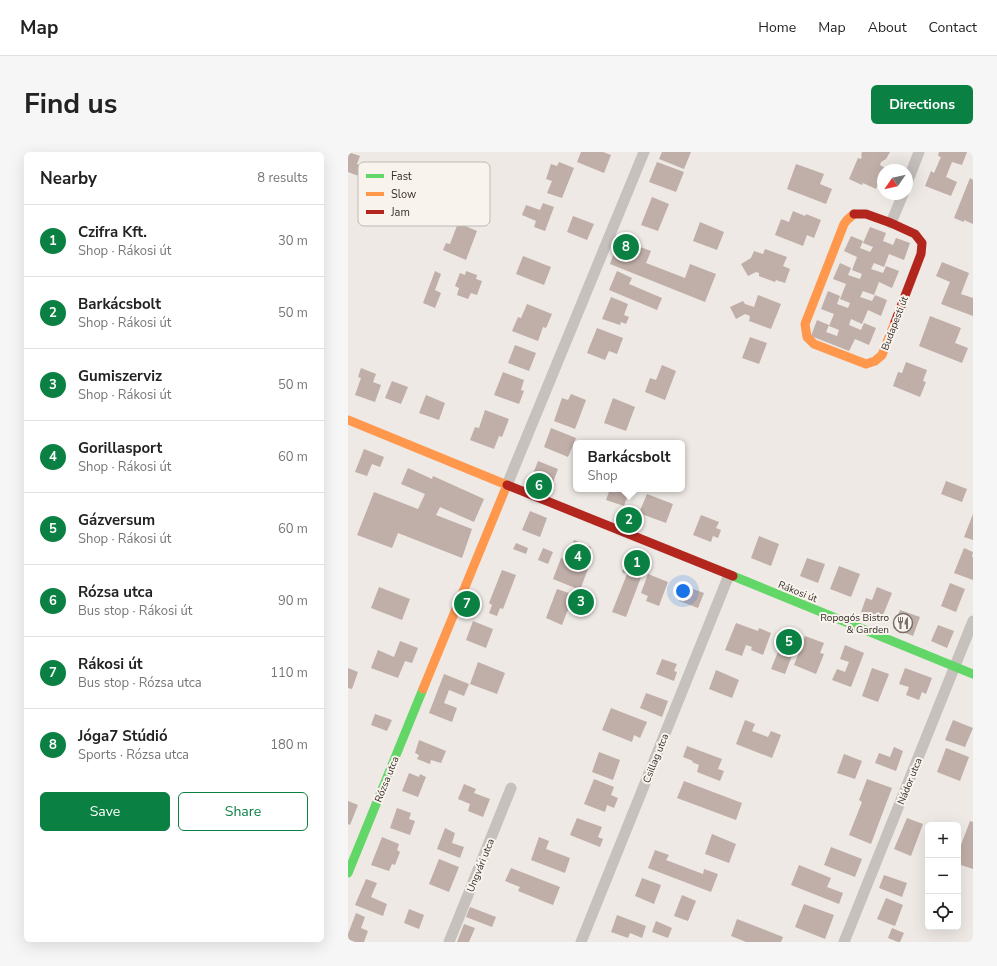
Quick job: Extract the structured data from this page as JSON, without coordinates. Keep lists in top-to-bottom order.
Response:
{
  "streets": {
    "street": [
      "Budapesti út",
      "Rákosi út",
      "Csillag utca",
      "Rózsa utca",
      "Nádor utca",
      "Ungvári utca"
    ]
  },
  "crossings": [
    ["Rákosi út", "Csillag utca"],
    ["Rákosi út", "Rózsa utca"],
    ["Rákosi út", "Nádor utca"]
  ],
  "places": {
    "restaurant": ["Ropogós Bistro & Garden"]
  },
  "legend": ["Fast", "Slow", "Jam"],
  "north": "bottom left",
  "page": {
    "header": "Map",
    "nav": [
      "Home",
      "Map",
      "About",
      "Contact"
    ],
    "title": "Find us",
    "buttons": [
      "Directions",
      ["Save", "Share"]
    ],
    "heading": ["Nearby", "8 results"],
    "list": [
      {
        "mark": "1",
        "name": "Czifra Kft.",
        "note": "Shop · Rákosi út",
        "value": "30 m"
      },
      {
        "mark": "2",
        "name": "Barkácsbolt",
        "note": "Shop · Rákosi út",
        "value": "50 m"
      },
      {
        "mark": "3",
        "name": "Gumiszerviz",
        "note": "Shop · Rákosi út",
        "value": "50 m"
      },
      {
        "mark": "4",
        "name": "Gorillasport",
        "note": "Shop · Rákosi út",
        "value": "60 m"
      },
      {
        "mark": "5",
        "name": "Gázversum",
        "note": "Shop · Rákosi út",
        "value": "60 m"
      },
      {
        "mark": "6",
        "name": "Rózsa utca",
        "note": "Bus stop · Rákosi út",
        "value": "90 m"
      },
      {
        "mark": "7",
        "name": "Rákosi út",
        "note": "Bus stop · Rózsa utca",
        "value": "110 m"
      },
      {
        "mark": "8",
        "name": "Jóga7 Stúdió",
        "note": "Sports · Rózsa utca",
        "value": "180 m"
      }
    ],
    "pins": [
      "8",
      "6",
      "2",
      "4",
      "1",
      "3",
      "7",
      "5"
    ],
    "popup": ["Barkácsbolt", "Shop"],
    "map_buttons": ["+", "−"]
  }
}
